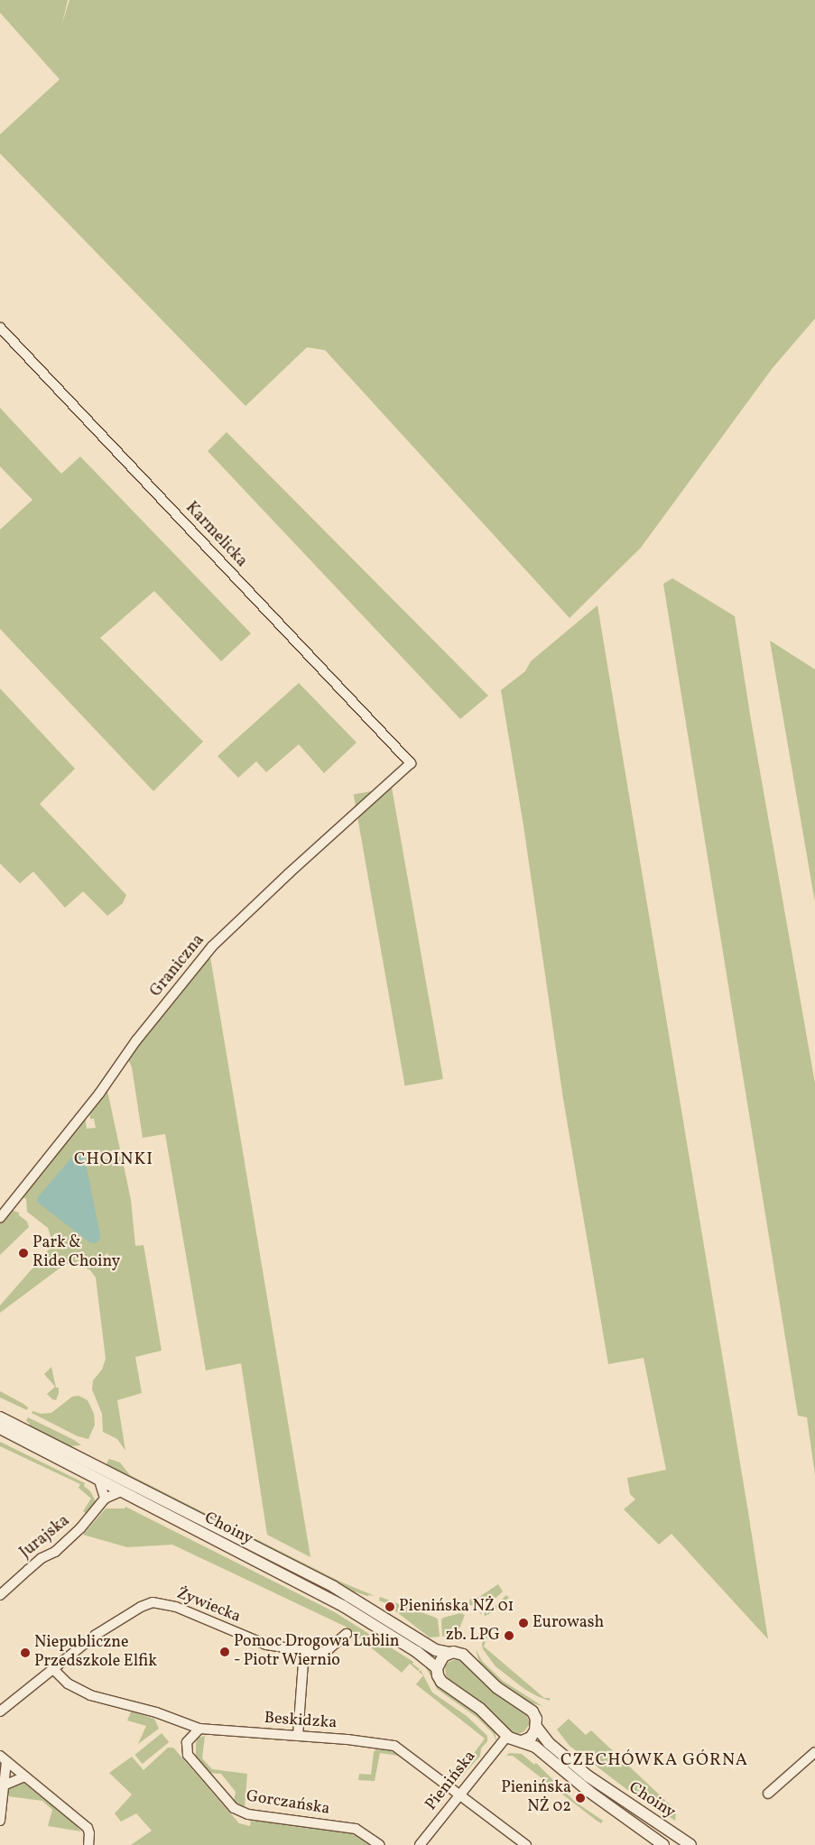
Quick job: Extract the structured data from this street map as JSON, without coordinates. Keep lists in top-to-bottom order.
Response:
{
  "streets": {
    "street": [
      "Karmelicka",
      "Graniczna",
      "Choiny",
      "Jurajska",
      "Żywiecka",
      "Beskidzka",
      "Pienińska",
      "Gorczańska"
    ]
  },
  "crossings": [
    ["Karmelicka", "Graniczna"],
    ["Choiny", "Jurajska"],
    ["Choiny", "Pienińska"],
    ["Żywiecka", "Beskidzka"],
    ["Beskidzka", "Pienińska"],
    ["Beskidzka", "Gorczańska"]
  ],
  "districts": ["CHOINKI", "CZECHÓWKA GÓRNA"],
  "places": [
    "Park & Ride Choiny",
    "Pienińska NŻ 01",
    "Eurowash",
    "zb. LPG",
    "Pomoc Drogowa Lublin - Piotr Wiernio",
    "Niepubliczne Przedszkole Elfik",
    "Pienińska NŻ 02"
  ]
}
